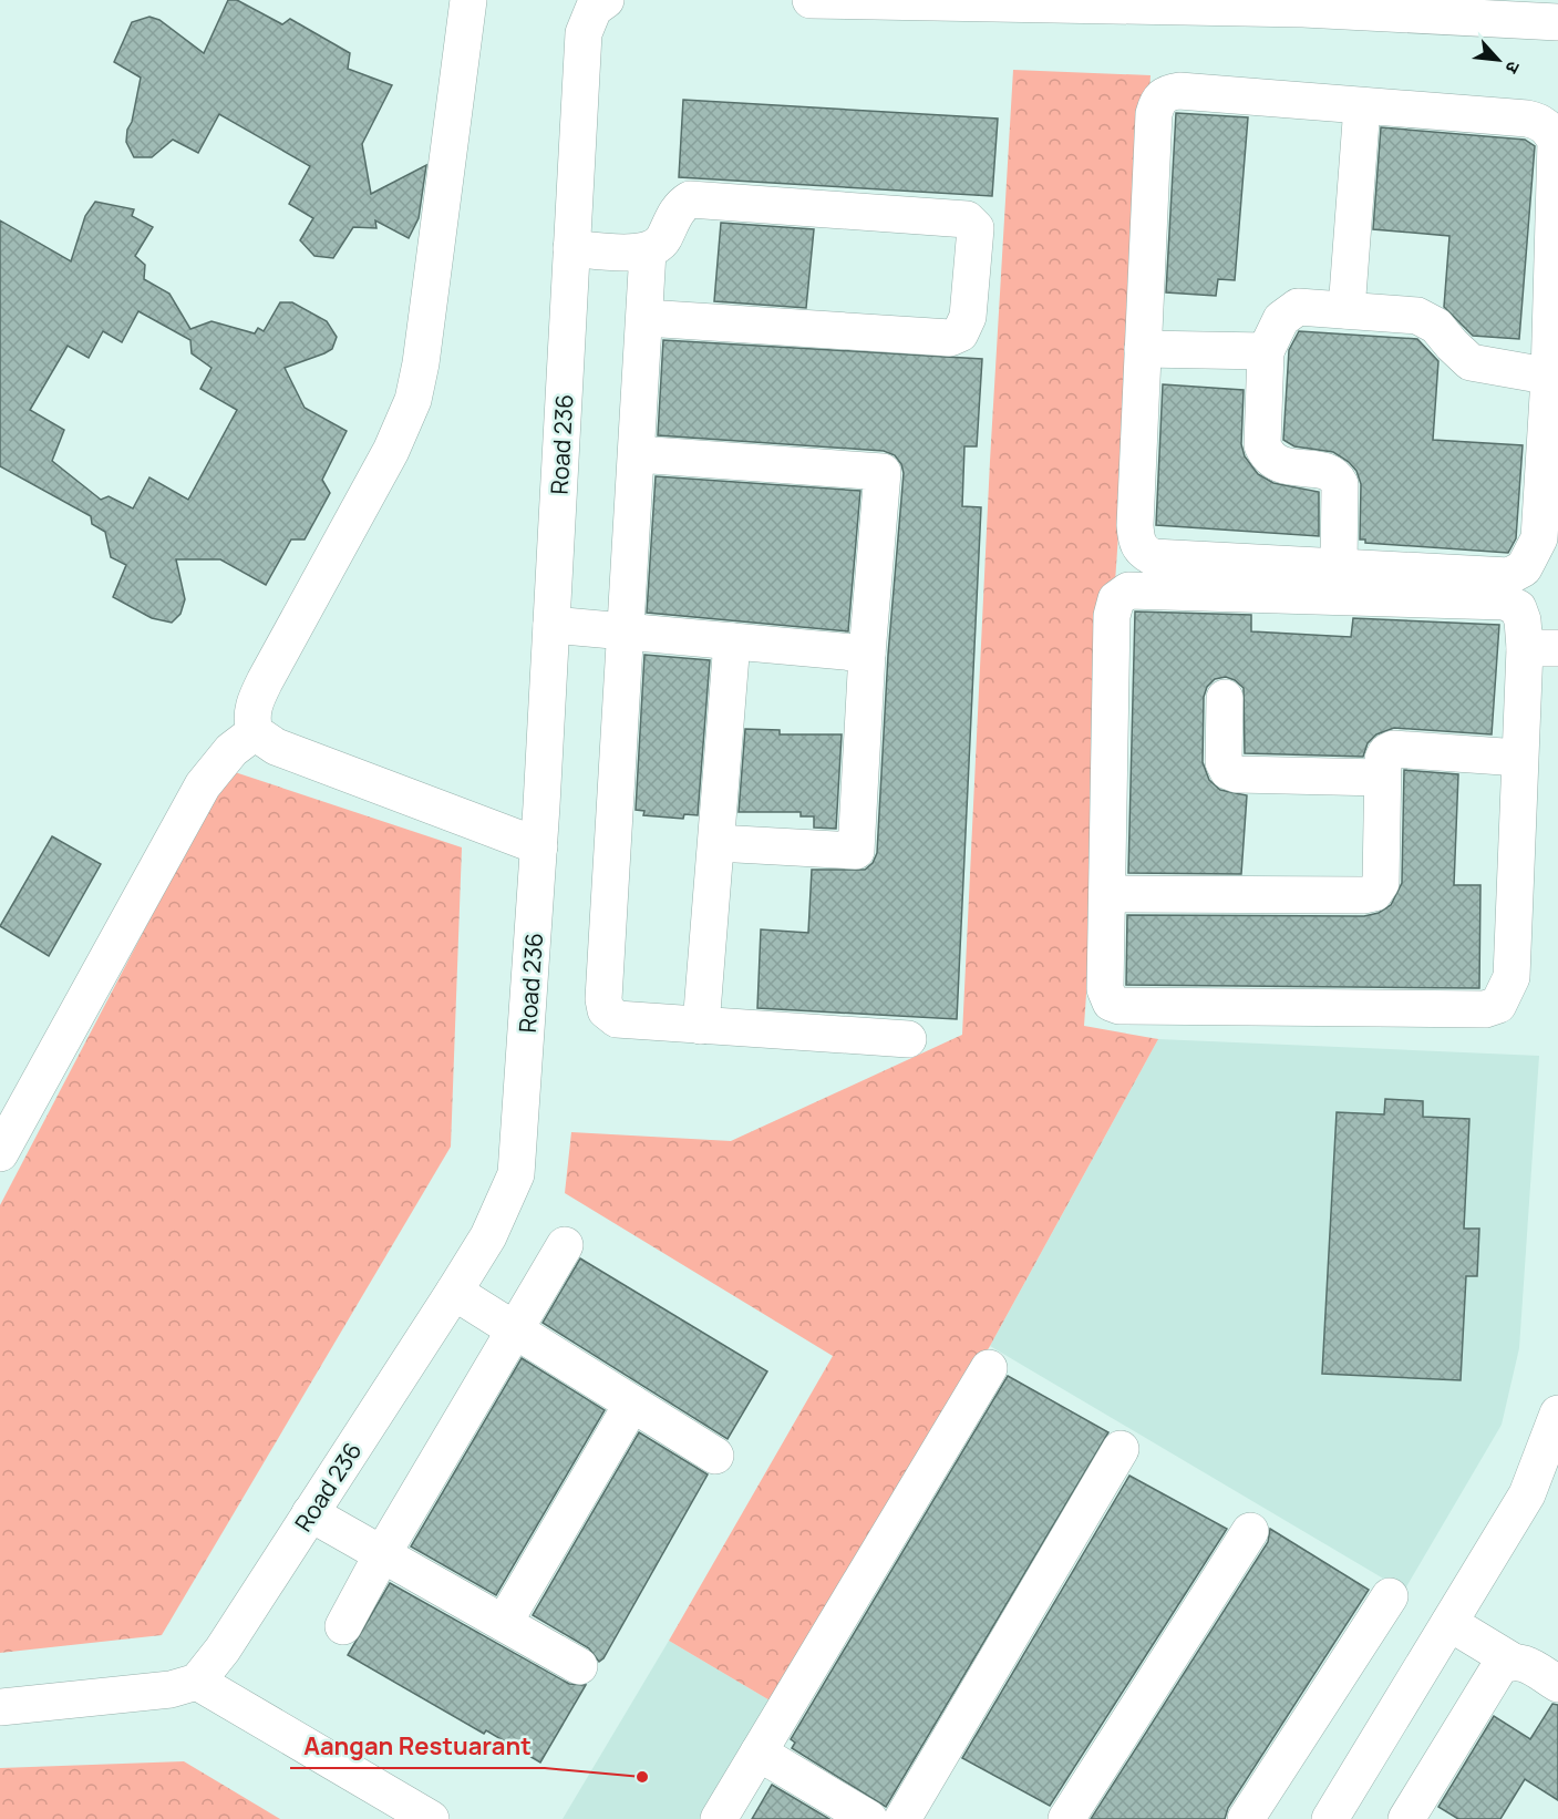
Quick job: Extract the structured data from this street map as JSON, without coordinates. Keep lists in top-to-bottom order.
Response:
{
  "streets": {
    "street": ["Road 236"]
  },
  "places": ["Aangan Restuarant"],
  "north": "bottom right"
}
